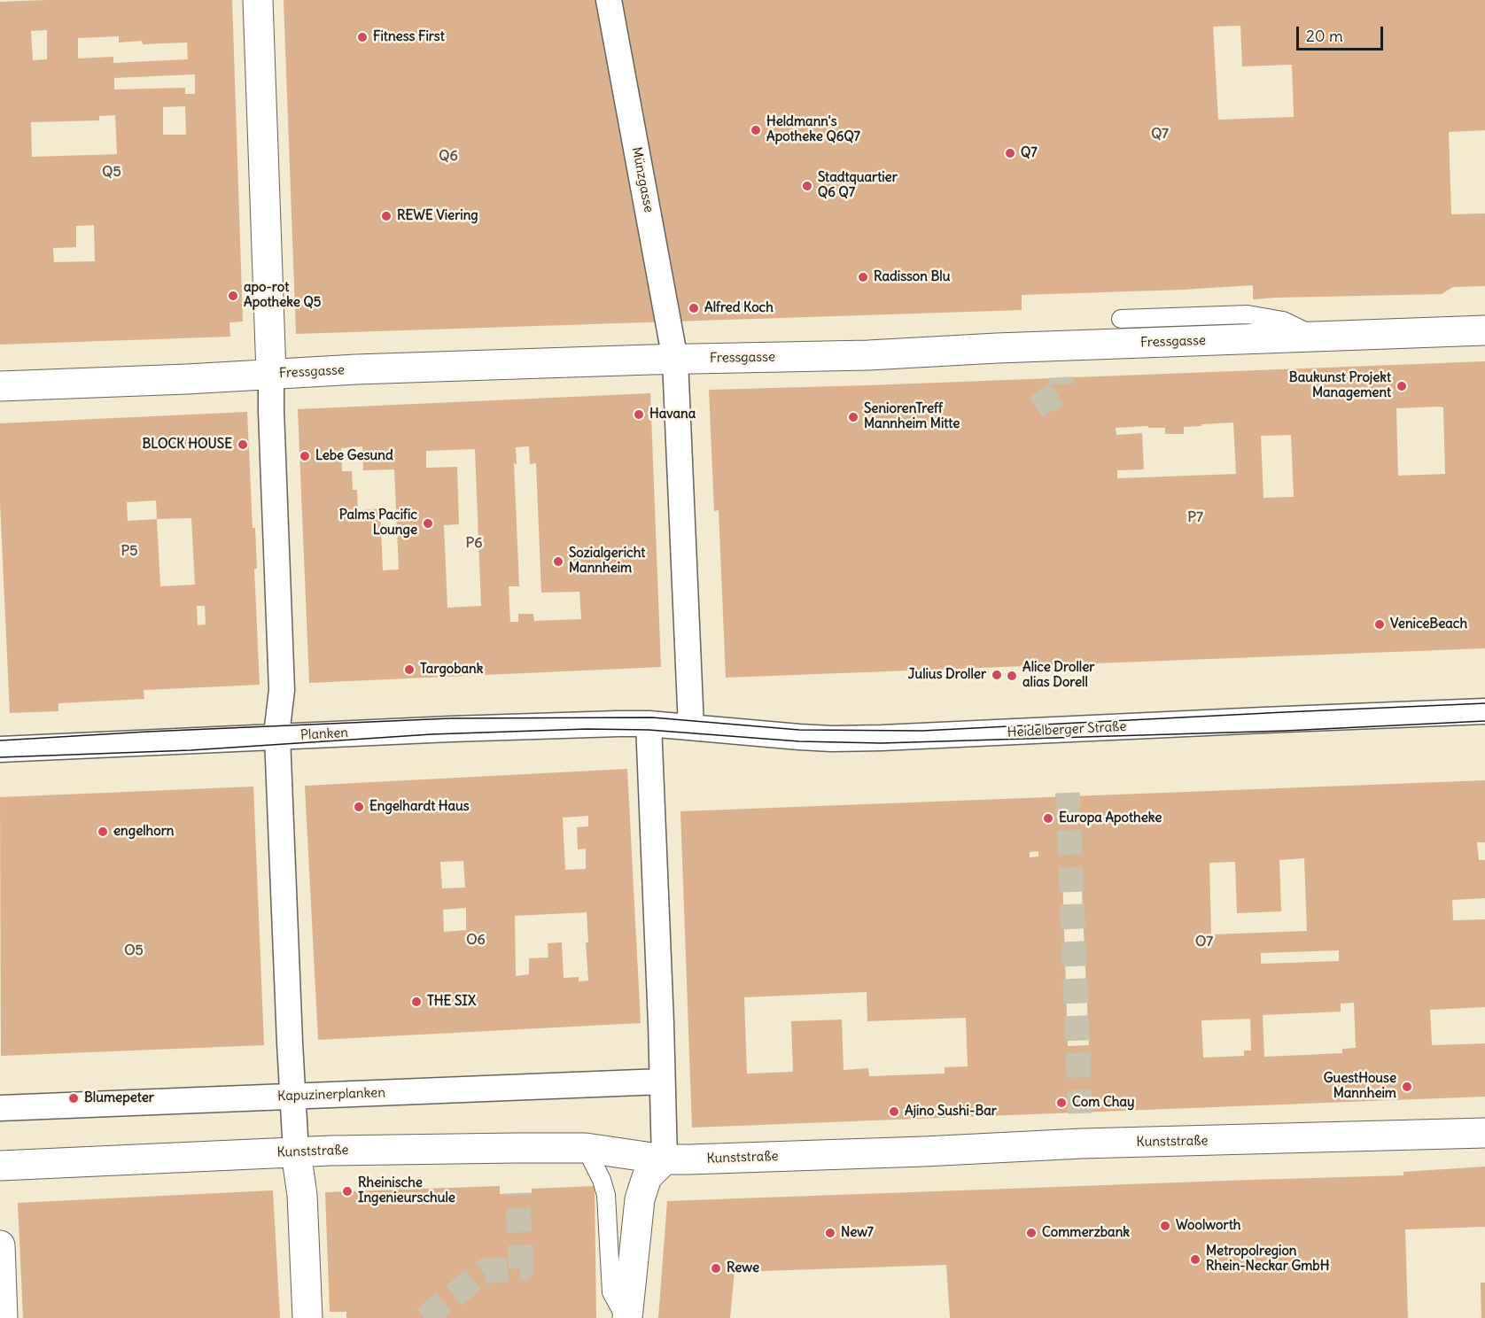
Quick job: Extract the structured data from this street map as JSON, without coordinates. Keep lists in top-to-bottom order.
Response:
{
  "streets": {
    "street": [
      "Münzgasse",
      "Fressgasse",
      "Heidelberger Straße",
      "Planken",
      "Kapuzinerplanken",
      "Kunststraße"
    ]
  },
  "crossings": [
    ["Münzgasse", "Fressgasse"],
    ["Münzgasse", "Heidelberger Straße"],
    ["Heidelberger Straße", "Planken"]
  ],
  "districts": [
    "Q7",
    "Q6",
    "Q5",
    "P7",
    "P6",
    "P5",
    "O6",
    "O7",
    "O5"
  ],
  "places": [
    "Fitness First",
    "Heldmann's Apotheke Q6Q7",
    "Q7",
    "Stadtquartier Q6 Q7",
    "REWE Viering",
    "Radisson Blu",
    "apo-rot Apotheke Q5",
    "Alfred Koch",
    "Baukunst Projekt Management",
    "Havana",
    "SeniorenTreff Mannheim Mitte",
    "BLOCK HOUSE",
    "Lebe Gesund",
    "Palms Pacific Lounge",
    "Sozialgericht Mannheim",
    "VeniceBeach",
    "Targobank",
    "Julius Droller",
    "Alice Droller alias Dorell",
    "Engelhardt Haus",
    "Europa Apotheke",
    "engelhorn",
    "THE SIX",
    "GuestHouse Mannheim",
    "Blumepeter",
    "Com Chay",
    "Ajino Sushi-Bar",
    "Rheinische Ingenieurschule",
    "Woolworth",
    "New7",
    "Commerzbank",
    "Metropolregion Rhein-Neckar GmbH",
    "Rewe"
  ],
  "scale_bar": "20 m"
}
